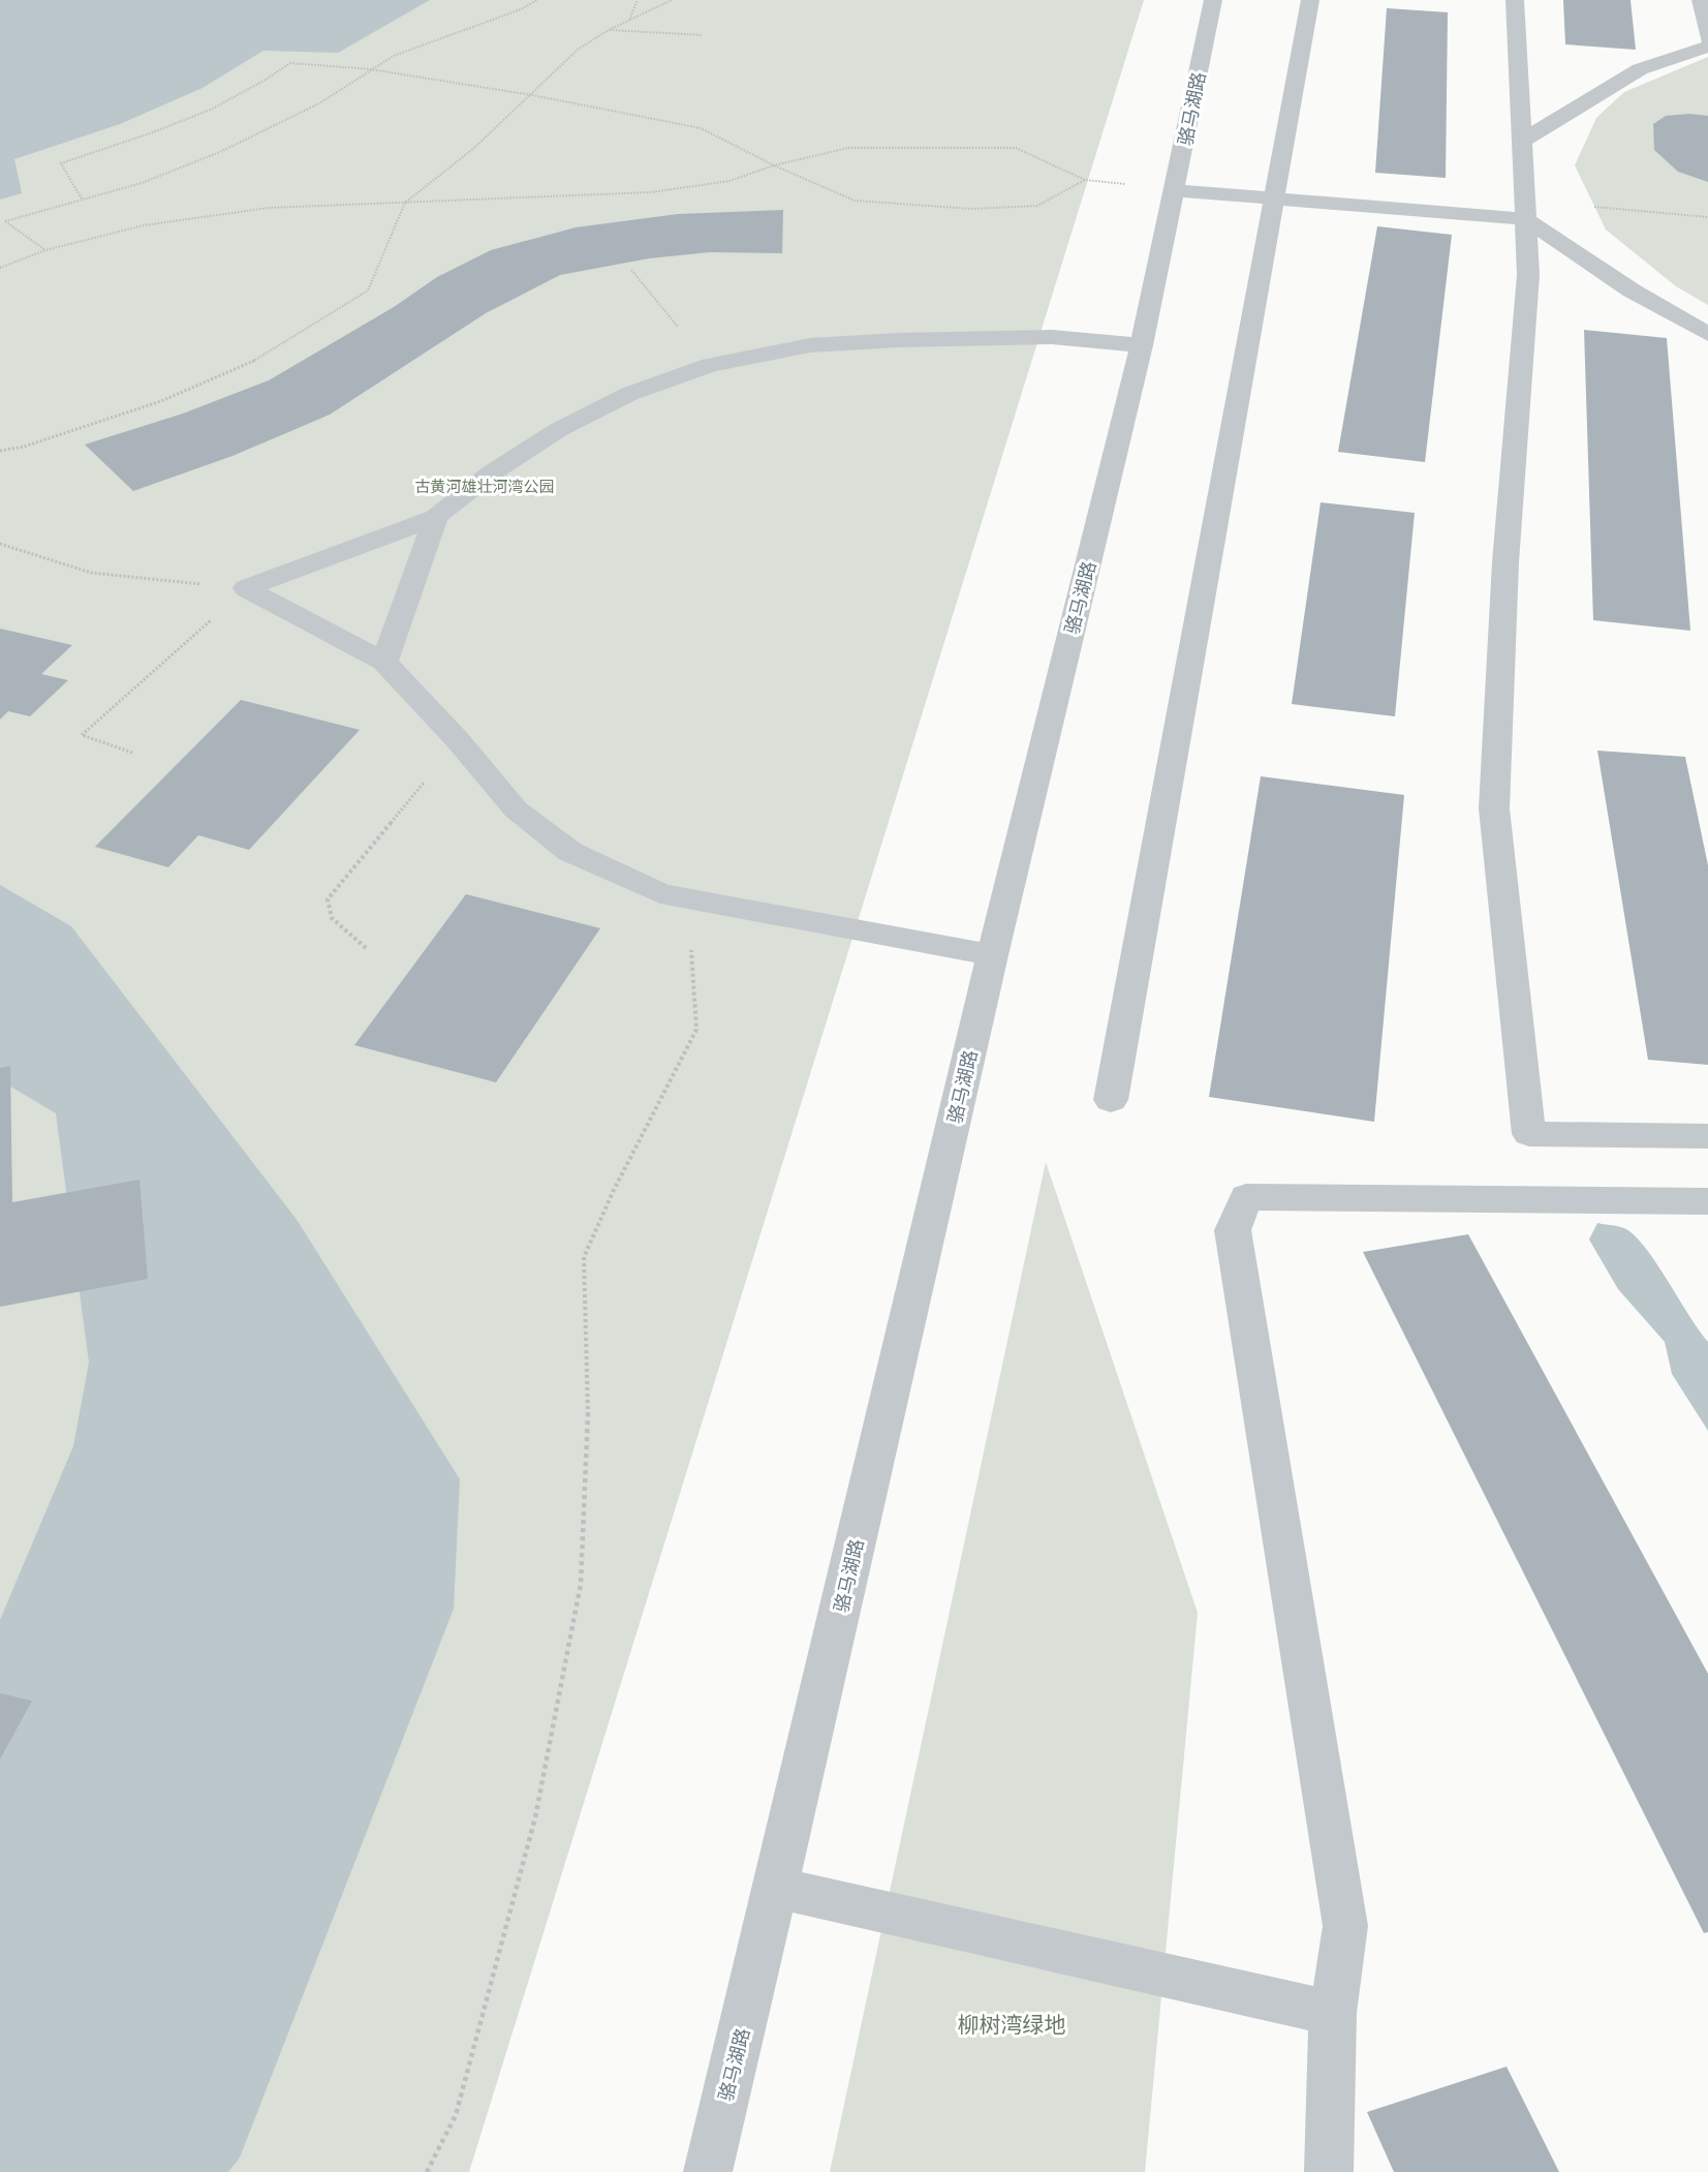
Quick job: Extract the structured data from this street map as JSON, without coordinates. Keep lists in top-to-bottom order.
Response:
{
  "streets": {
    "street": ["骆马湖路"]
  },
  "parks": ["古黄河雄壮河湾公园", "柳树湾绿地"]
}
